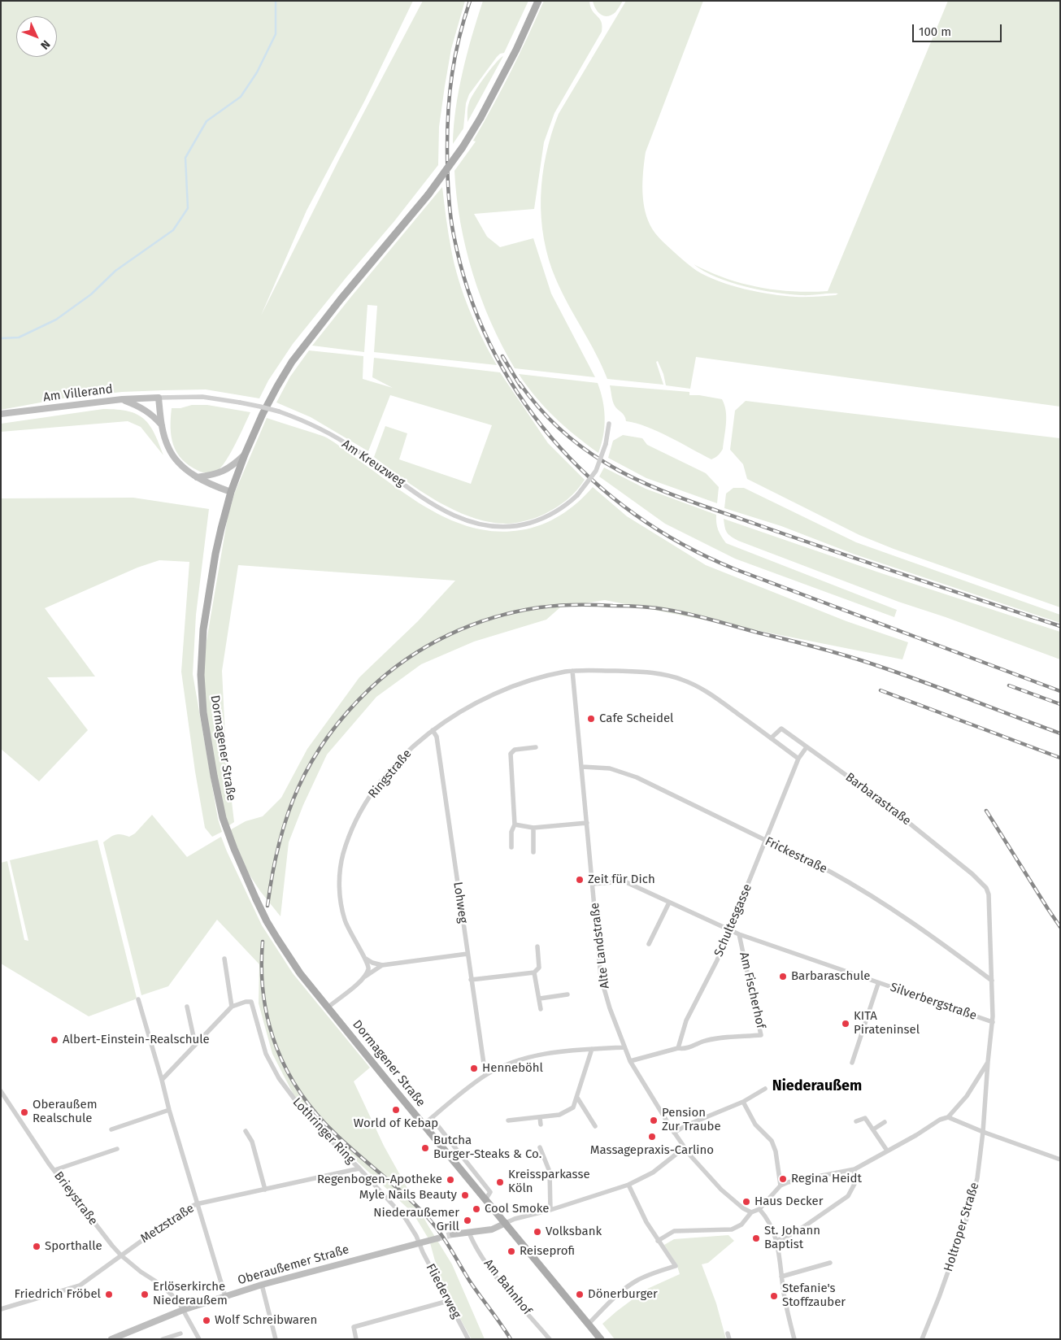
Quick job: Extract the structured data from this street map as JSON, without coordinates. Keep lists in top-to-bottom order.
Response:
{
  "streets": {
    "main road": ["Am Villerand", "Dormagener Straße", "Oberaußemer Straße"],
    "street": [
      "Am Kreuzweg",
      "Ringstraße",
      "Barbarastraße",
      "Frickestraße",
      "Lohweg",
      "Schultesgasse",
      "Alte Landstraße",
      "Am Fischerhof",
      "Silverbergstraße",
      "Lothringer Ring",
      "Brieystraße",
      "Metzstraße",
      "Holtroper Straße",
      "Am Bahnhof",
      "Fliederweg"
    ]
  },
  "crossings": [
    ["Am Villerand", "Am Kreuzweg"],
    ["Ringstraße", "Lohweg"],
    ["Ringstraße", "Alte Landstraße"],
    ["Barbarastraße", "Schultesgasse"],
    ["Barbarastraße", "Holtroper Straße"],
    ["Frickestraße", "Schultesgasse"],
    ["Frickestraße", "Alte Landstraße"],
    ["Frickestraße", "Holtroper Straße"],
    ["Schultesgasse", "Am Fischerhof"],
    ["Schultesgasse", "Silverbergstraße"],
    ["Alte Landstraße", "Silverbergstraße"],
    ["Am Fischerhof", "Silverbergstraße"],
    ["Silverbergstraße", "Holtroper Straße"],
    ["Lothringer Ring", "Metzstraße"],
    ["Lothringer Ring", "Oberaußemer Straße"],
    ["Lothringer Ring", "Fliederweg"],
    ["Brieystraße", "Metzstraße"],
    ["Brieystraße", "Oberaußemer Straße"],
    ["Oberaußemer Straße", "Fliederweg"]
  ],
  "districts": ["Niederaußem"],
  "places": [
    "Cafe Scheidel",
    "Zeit für Dich",
    "Barbaraschule",
    "KITA Pirateninsel",
    "Albert-Einstein-Realschule",
    "Henneböhl",
    "World of Kebap",
    "Oberaußem Realschule",
    "Pension Zur Traube",
    "Massagepraxis-Carlino",
    "Butcha Burger-Steaks & Co.",
    "Regina Heidt",
    "Regenbogen-Apotheke",
    "Kreissparkasse Köln",
    "Myle Nails Beauty",
    "Haus Decker",
    "Cool Smoke",
    "Niederaußemer Grill",
    "Volksbank",
    "St. Johann Baptist",
    "Sporthalle",
    "Reiseprofi",
    "Friedrich Fröbel",
    "Erlöserkirche Niederaußem",
    "Dönerburger",
    "Stefanie's Stoffzauber",
    "Wolf Schreibwaren"
  ],
  "scale_bar": "100 m",
  "north": "bottom right"
}
